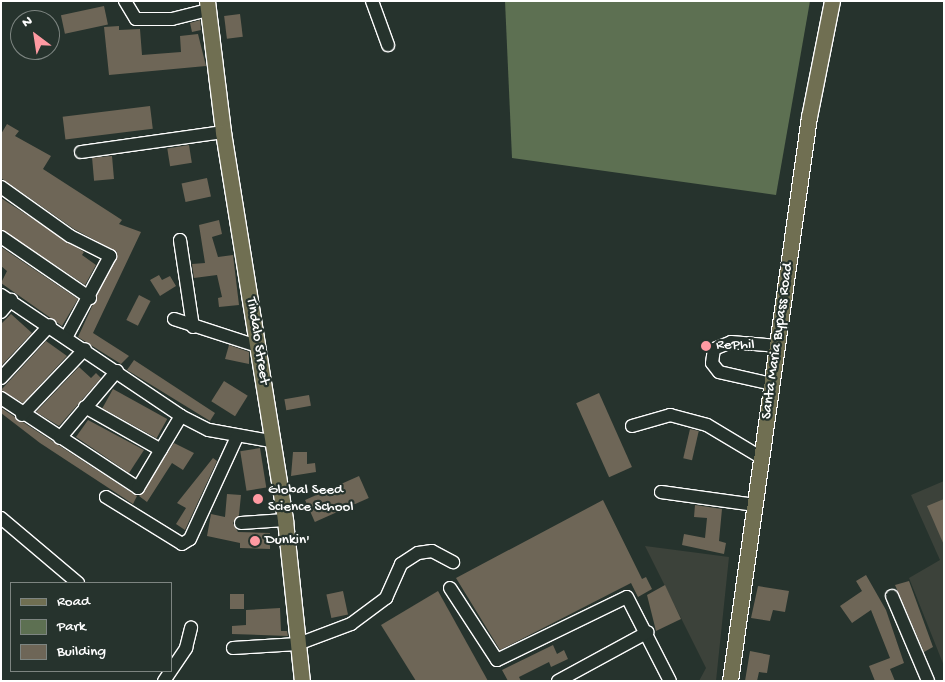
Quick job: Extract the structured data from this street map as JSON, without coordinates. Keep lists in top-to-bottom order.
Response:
{
  "streets": {
    "main road": ["Tindalo Street", "Santa Maria Bypass Road"]
  },
  "places": ["RePhil", "Global Seed Science School", "Dunkin'"],
  "legend": ["Road", "Park", "Building"],
  "north": "top left"
}
